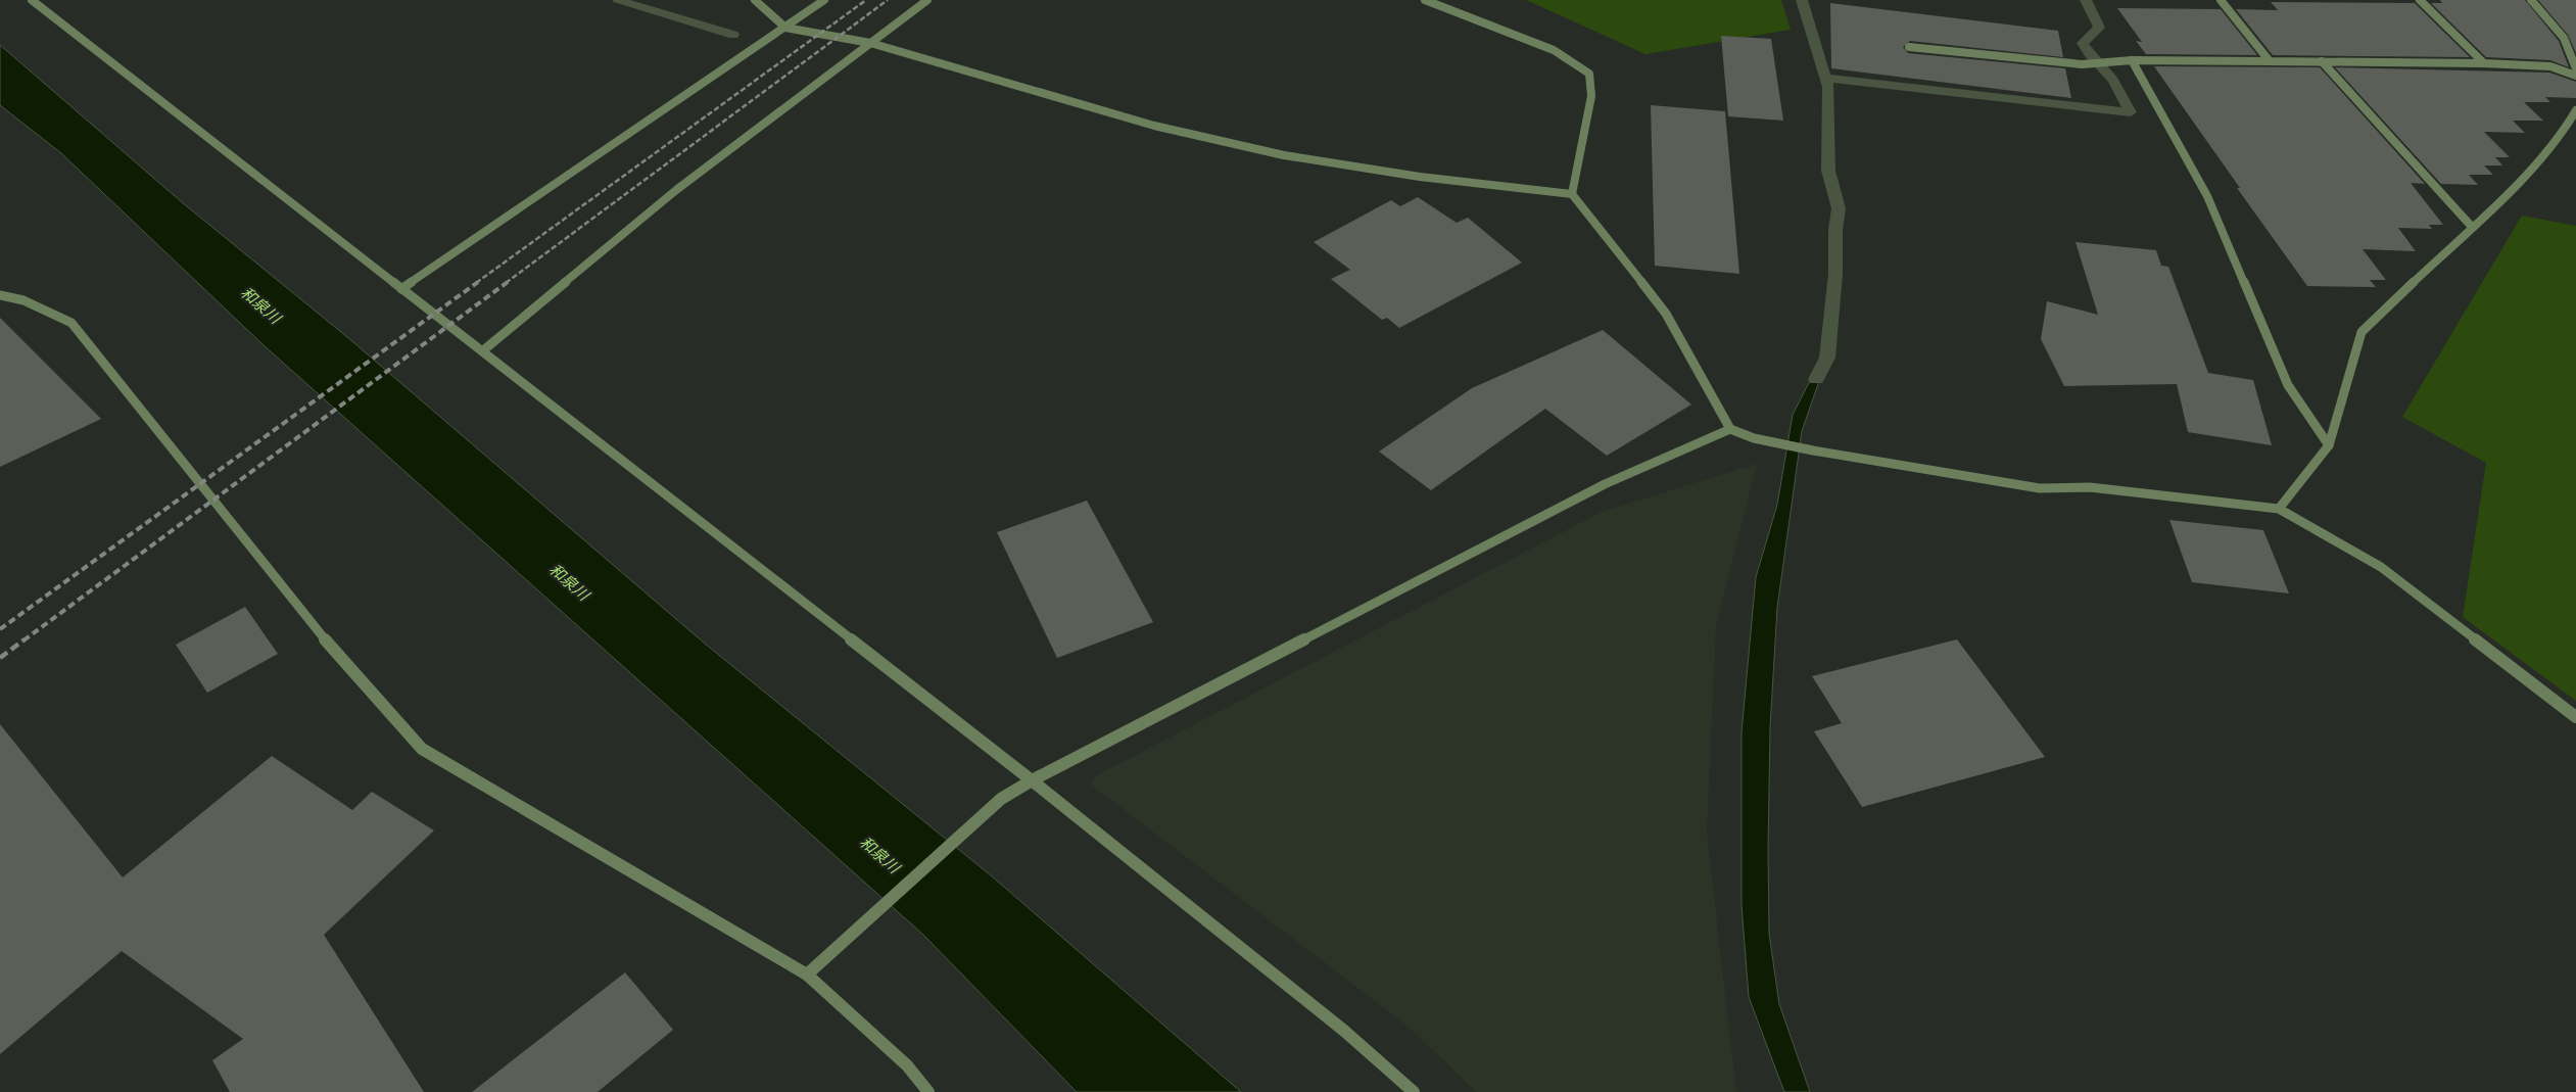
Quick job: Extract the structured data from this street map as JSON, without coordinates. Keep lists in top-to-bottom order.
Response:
{
  "water": ["和泉川"]
}
